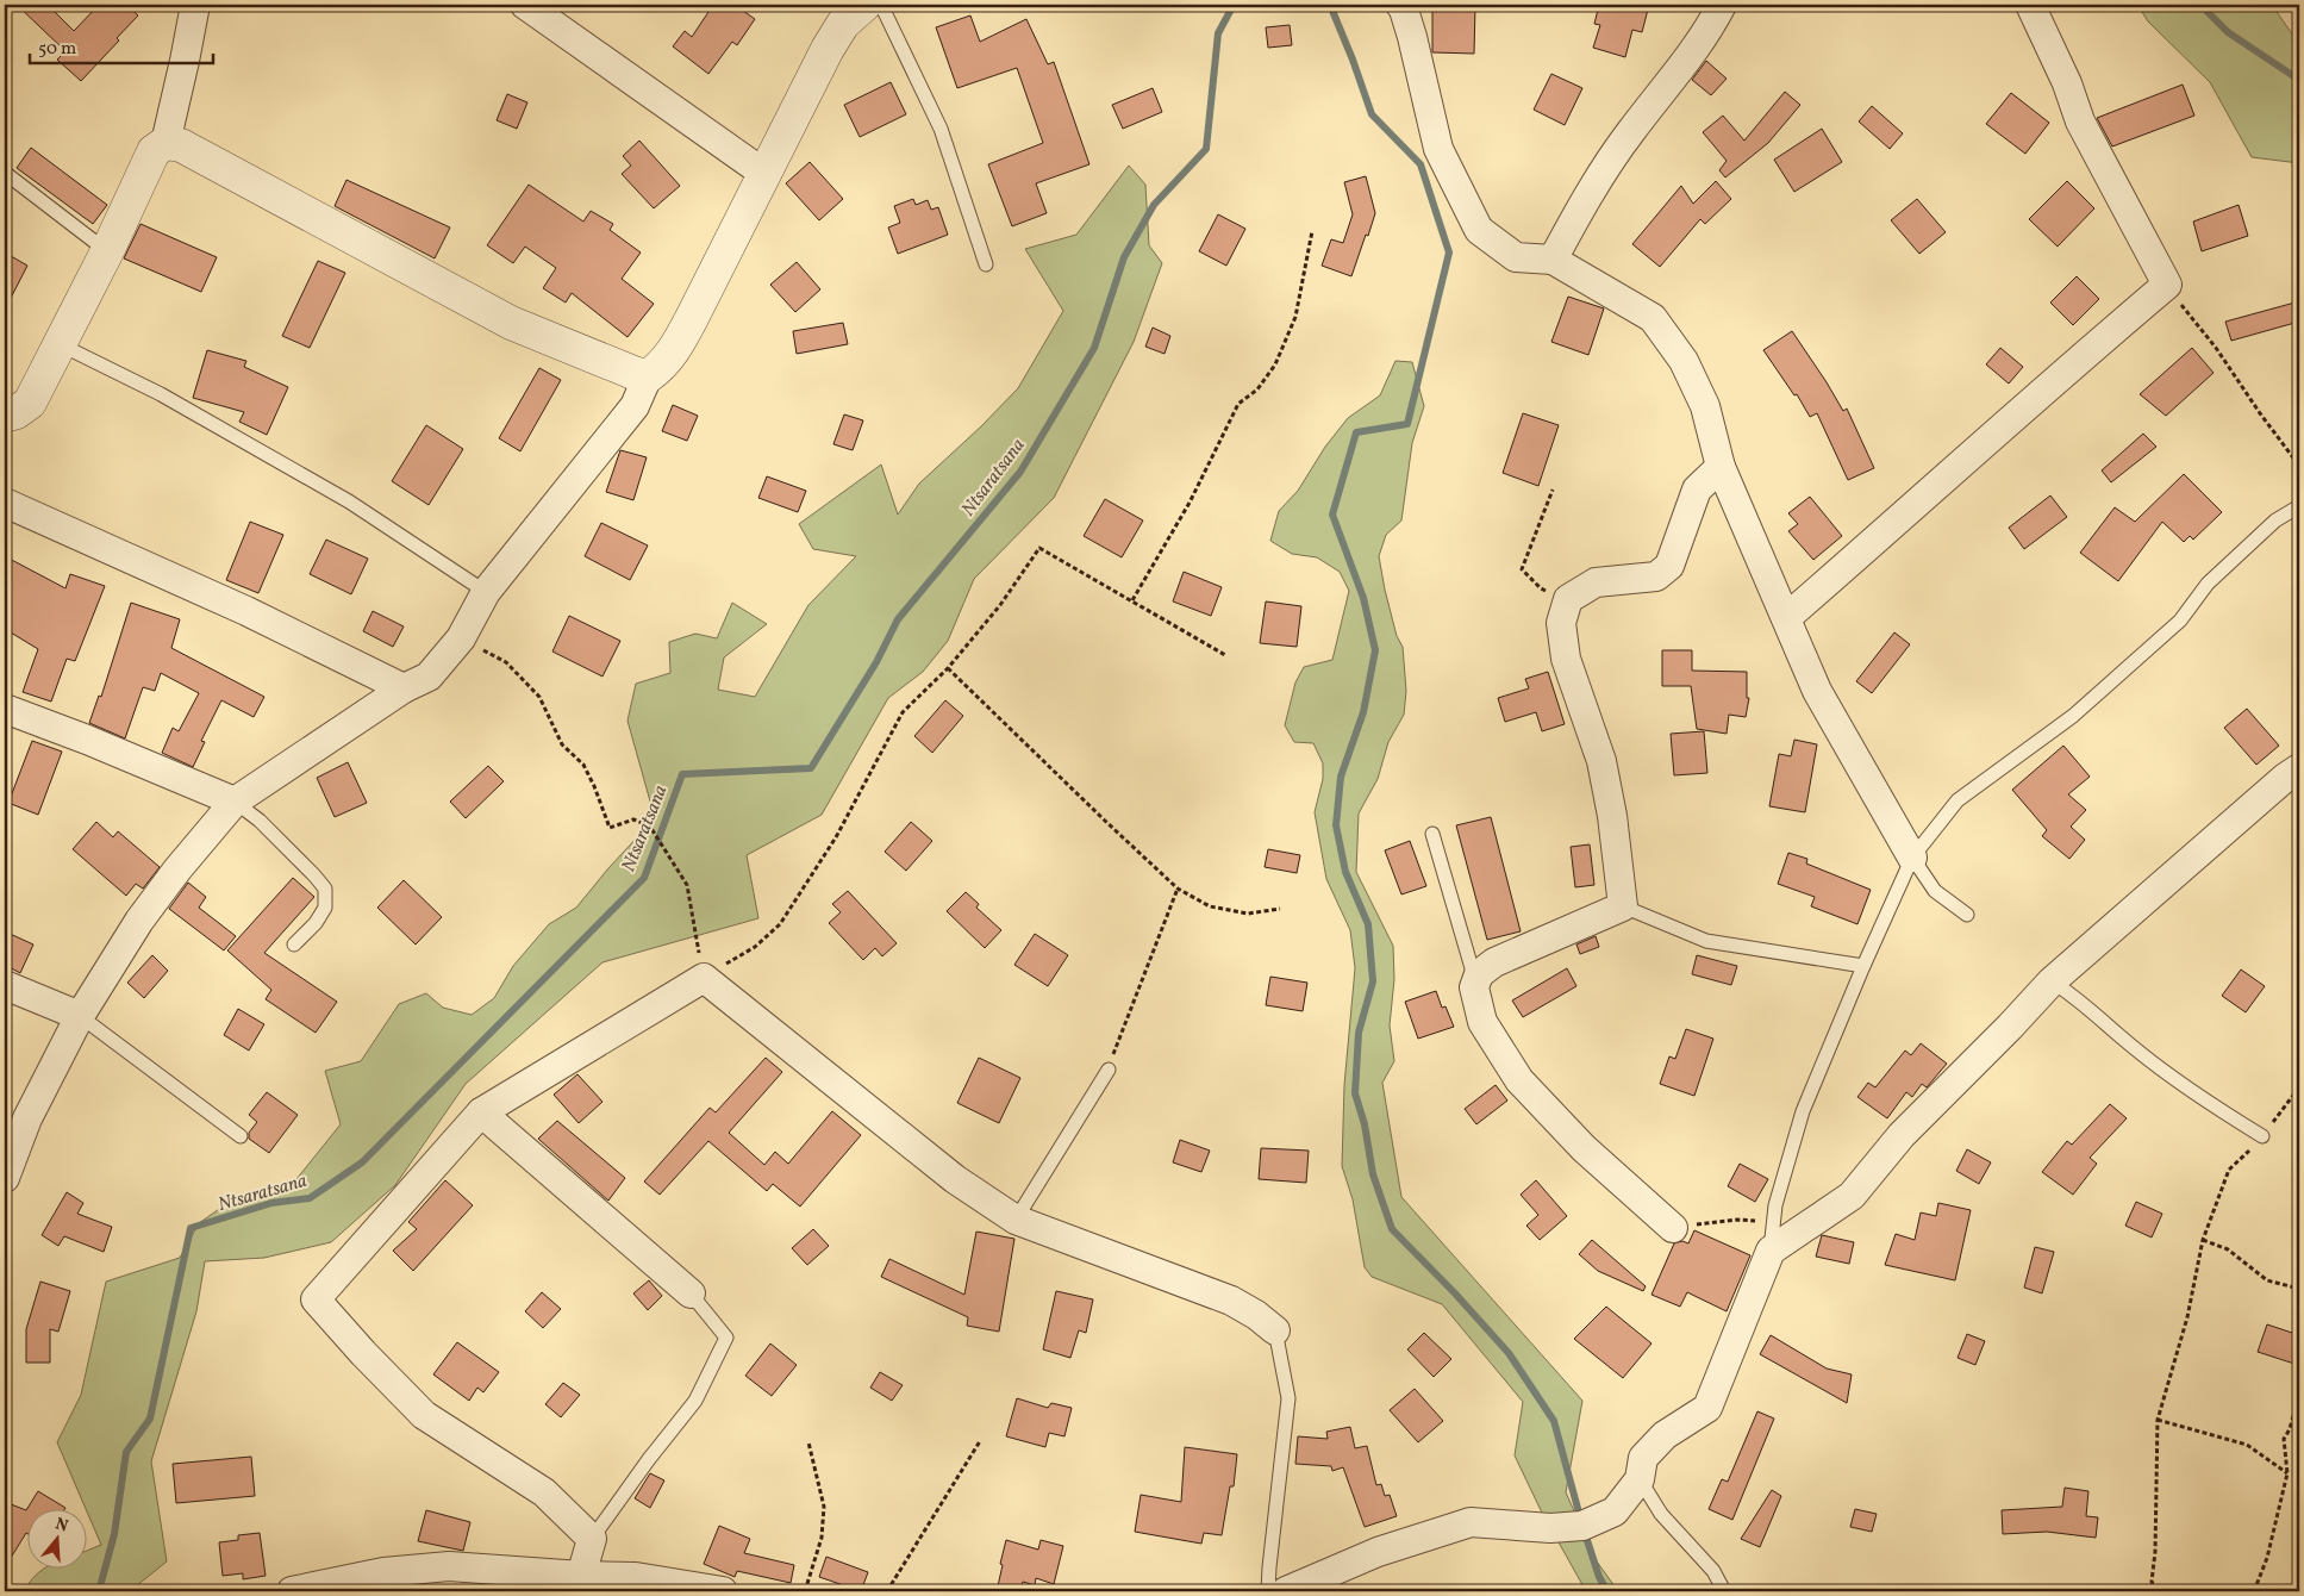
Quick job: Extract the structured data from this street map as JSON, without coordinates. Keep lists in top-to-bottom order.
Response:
{
  "water": ["Ntsaratsana"],
  "scale_bar": "50 m",
  "north": "top"
}
